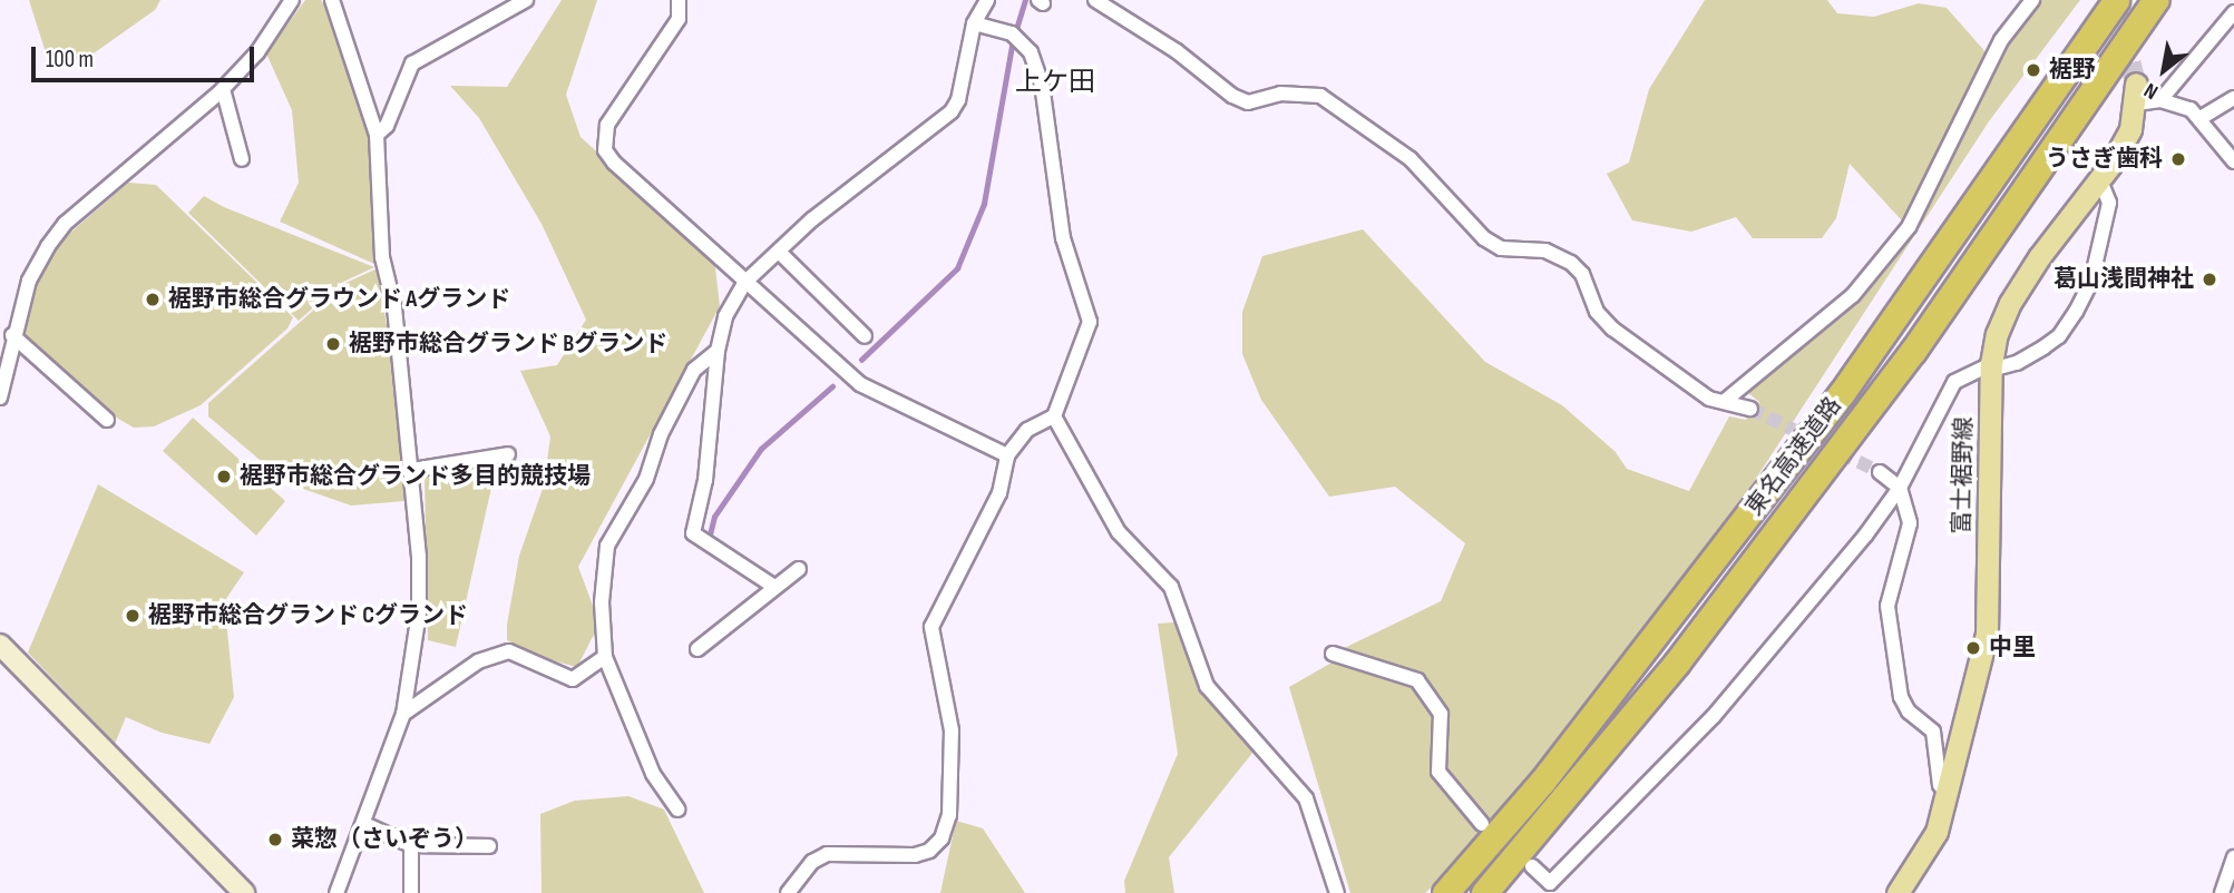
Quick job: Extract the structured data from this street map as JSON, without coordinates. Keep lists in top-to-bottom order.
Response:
{
  "streets": {
    "highway": ["東名高速道路"],
    "main road": ["富士裾野線"]
  },
  "districts": ["上ケ田"],
  "places": [
    "裾野",
    "うさぎ歯科",
    "葛山浅間神社",
    "裾野市総合グラウンド Aグランド",
    "裾野市総合グランド Bグランド",
    "裾野市総合グランド多目的競技場",
    "裾野市総合グランド Cグランド",
    "中里",
    "菜惣（さいぞう）"
  ],
  "scale_bar": "100 m",
  "north": "bottom left"
}
